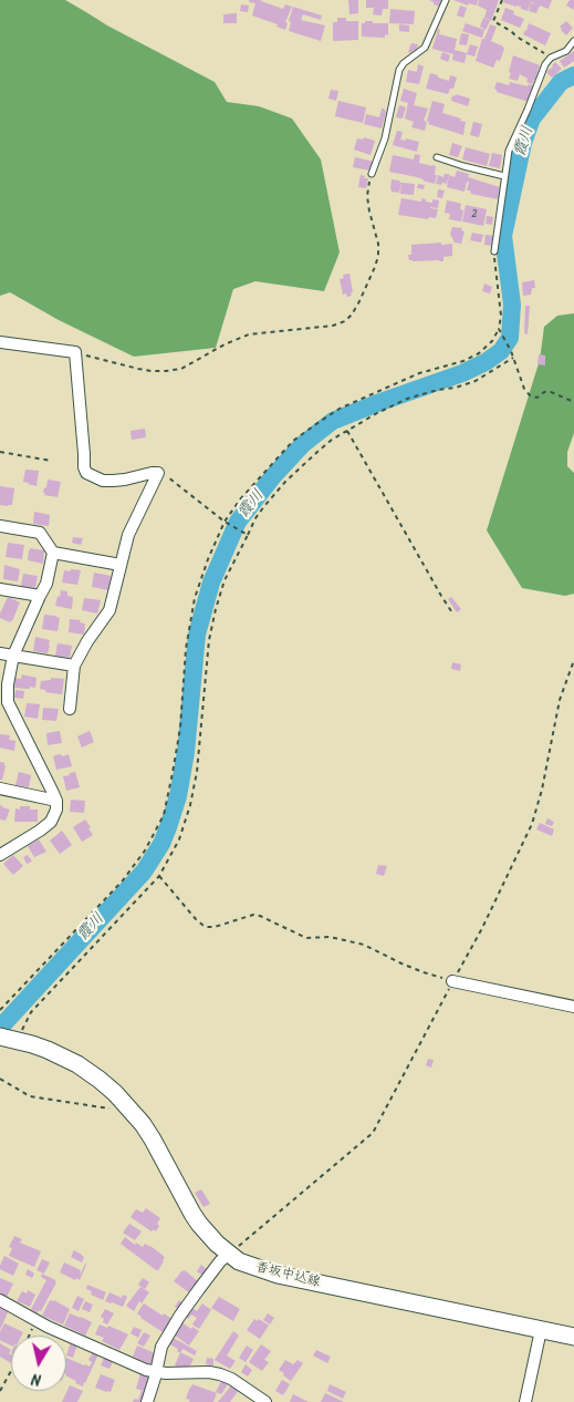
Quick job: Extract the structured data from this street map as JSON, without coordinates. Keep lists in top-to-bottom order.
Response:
{
  "streets": {
    "main road": ["香坂中込線"]
  },
  "water": ["霞川"],
  "house_numbers": ["2"],
  "north": "bottom"
}
